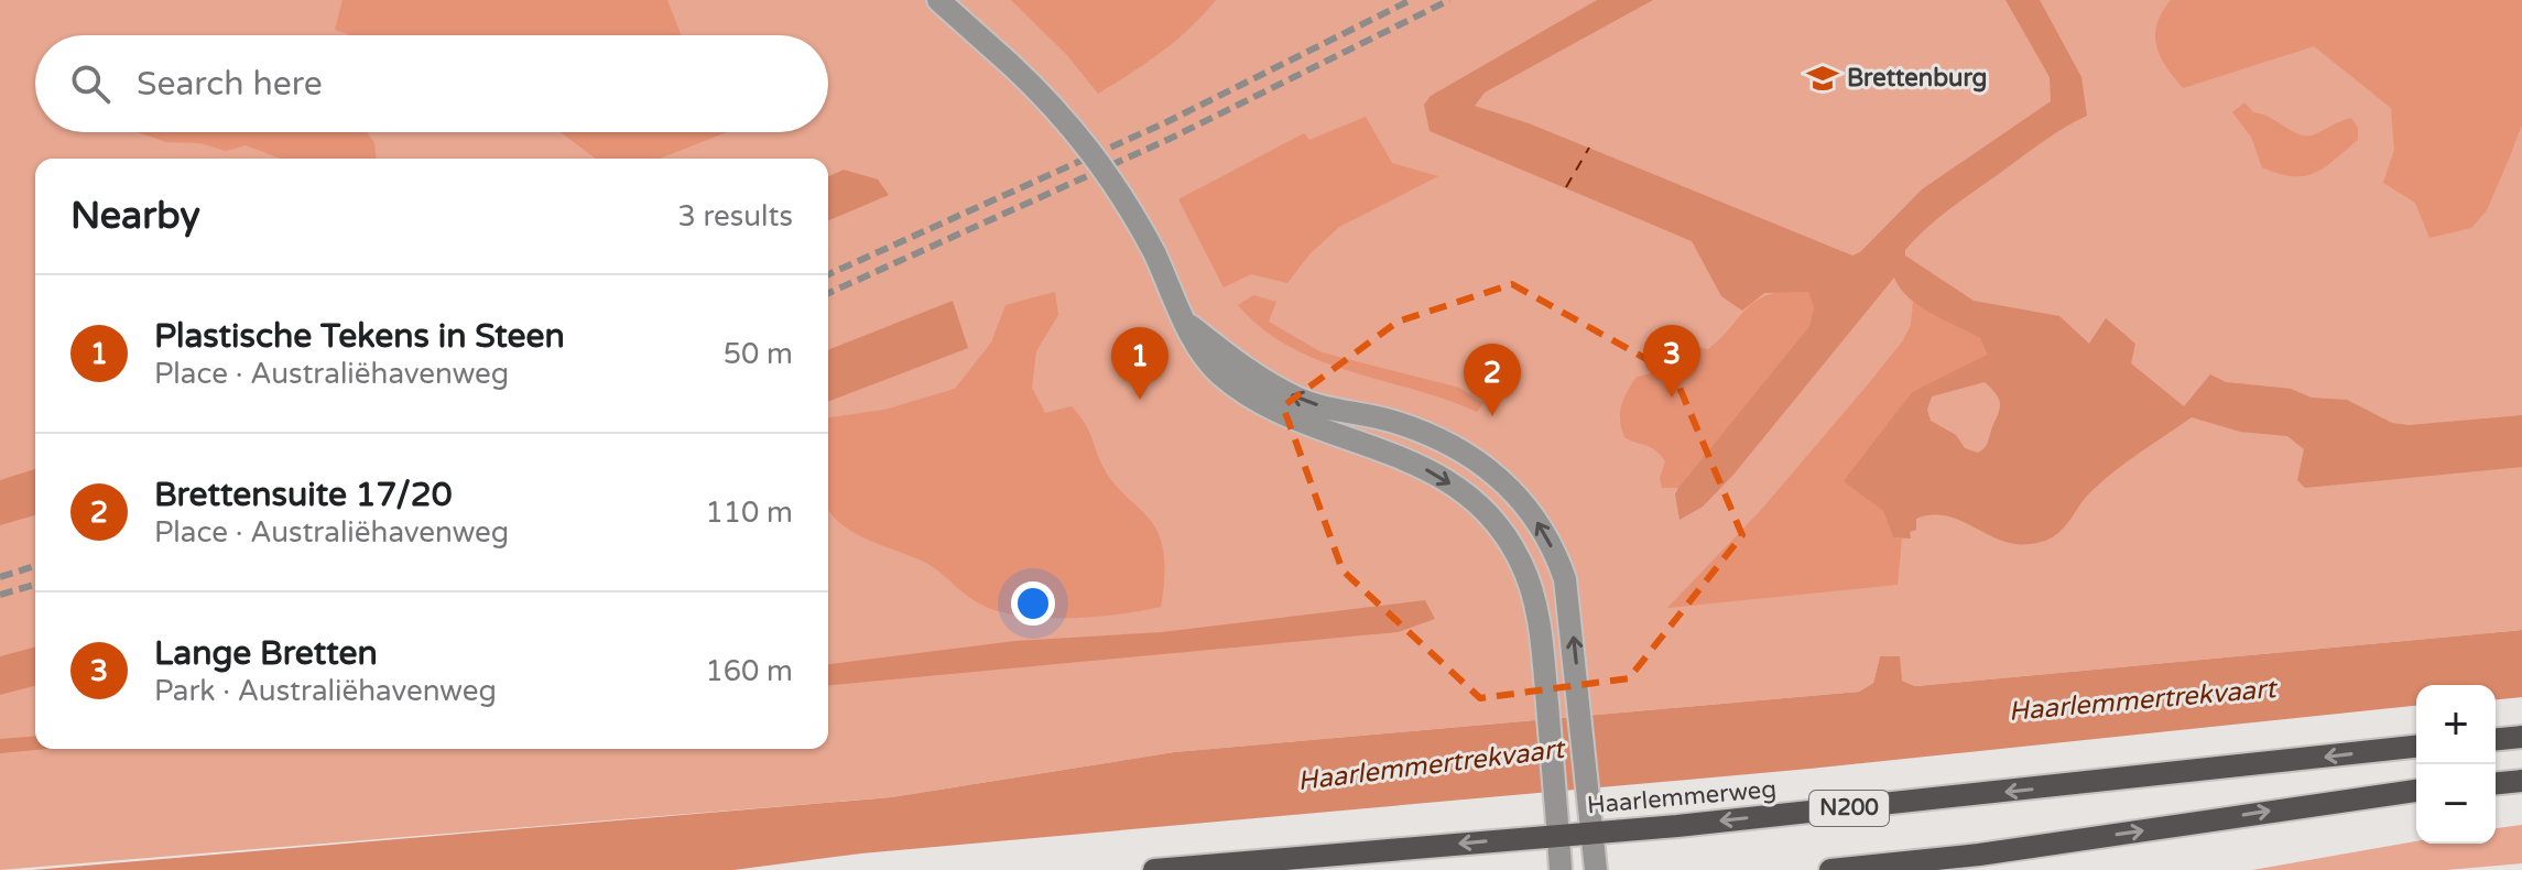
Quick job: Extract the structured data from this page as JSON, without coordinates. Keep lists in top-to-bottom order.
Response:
{
  "streets": {
    "main road": ["Haarlemmerweg", "N200"]
  },
  "water": ["Haarlemmertrekvaart"],
  "places": {
    "school or university": ["Brettenburg"]
  },
  "page": {
    "search": "Search here",
    "heading": ["Nearby", "3 results"],
    "list": [
      {
        "mark": "1",
        "name": "Plastische Tekens in Steen",
        "note": "Place · Australiëhavenweg",
        "value": "50 m"
      },
      {
        "mark": "2",
        "name": "Brettensuite 17/20",
        "note": "Place · Australiëhavenweg",
        "value": "110 m"
      },
      {
        "mark": "3",
        "name": "Lange Bretten",
        "note": "Park · Australiëhavenweg",
        "value": "160 m"
      }
    ],
    "pins": ["3", "1", "2"],
    "map_buttons": ["+", "−"]
  }
}
